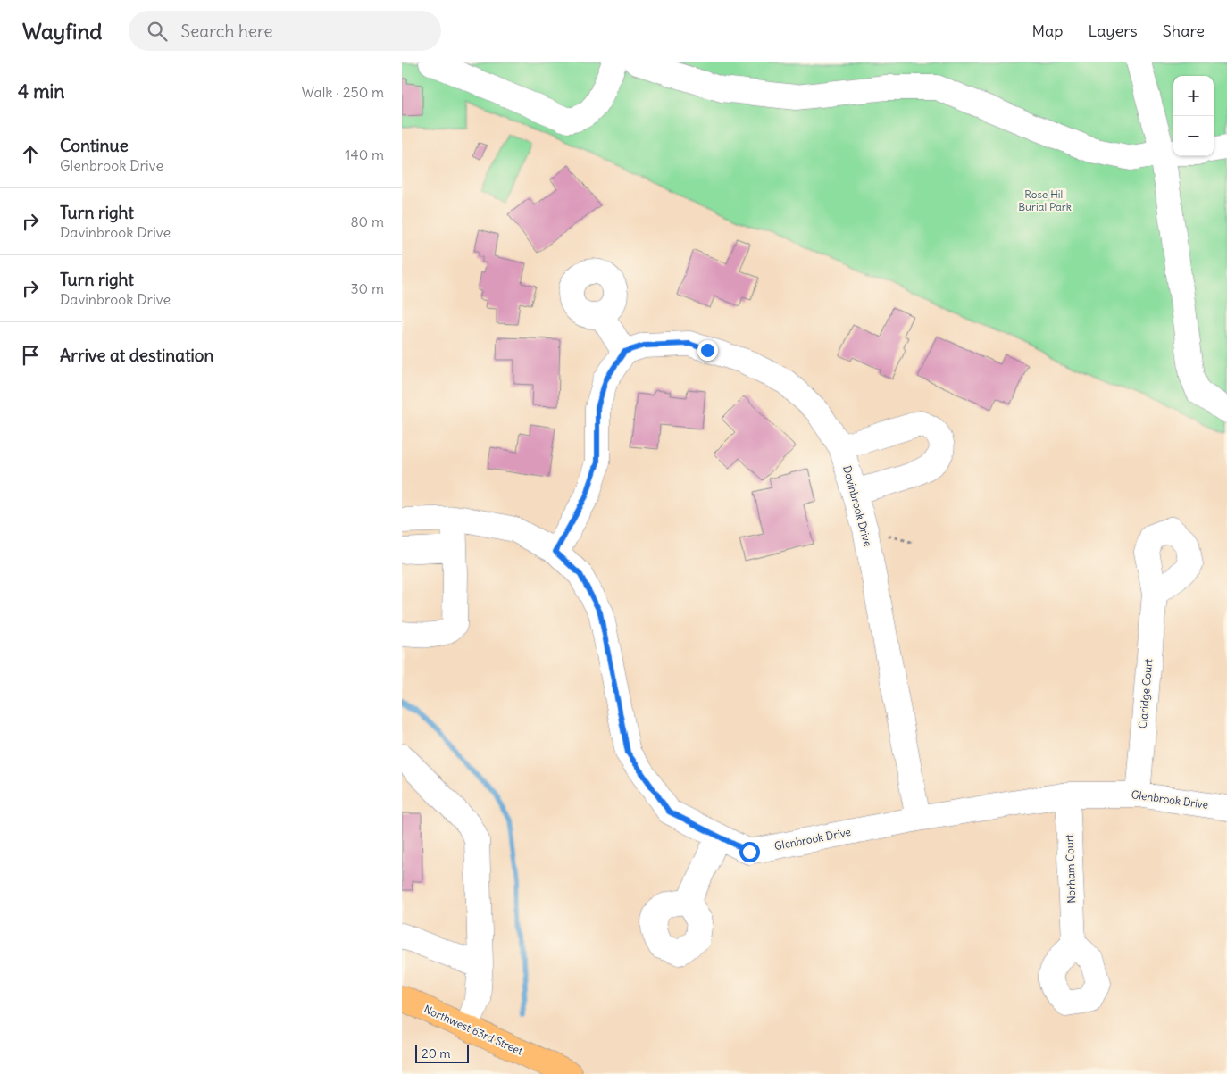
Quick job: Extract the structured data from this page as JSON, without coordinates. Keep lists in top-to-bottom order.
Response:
{
  "streets": {
    "main road": ["Northwest 63rd Street"],
    "street": [
      "Davinbrook Drive",
      "Claridge Court",
      "Glenbrook Drive",
      "Norham Court"
    ]
  },
  "crossings": [
    ["Davinbrook Drive", "Glenbrook Drive"],
    ["Claridge Court", "Glenbrook Drive"],
    ["Glenbrook Drive", "Norham Court"]
  ],
  "parks": ["Rose Hill Burial Park"],
  "scale_bar": "20 m",
  "page": {
    "header": "Wayfind",
    "search": "Search here",
    "nav": ["Map", "Layers", "Share"],
    "heading": ["4 min", "Walk · 250 m"],
    "map_buttons": ["+", "−"],
    "list": [
      ["Continue", "Glenbrook Drive", "140 m"],
      ["Turn right", "Davinbrook Drive", "80 m"],
      ["Turn right", "Davinbrook Drive", "30 m"],
      "Arrive at destination"
    ],
    "scale": "20 m"
  }
}
